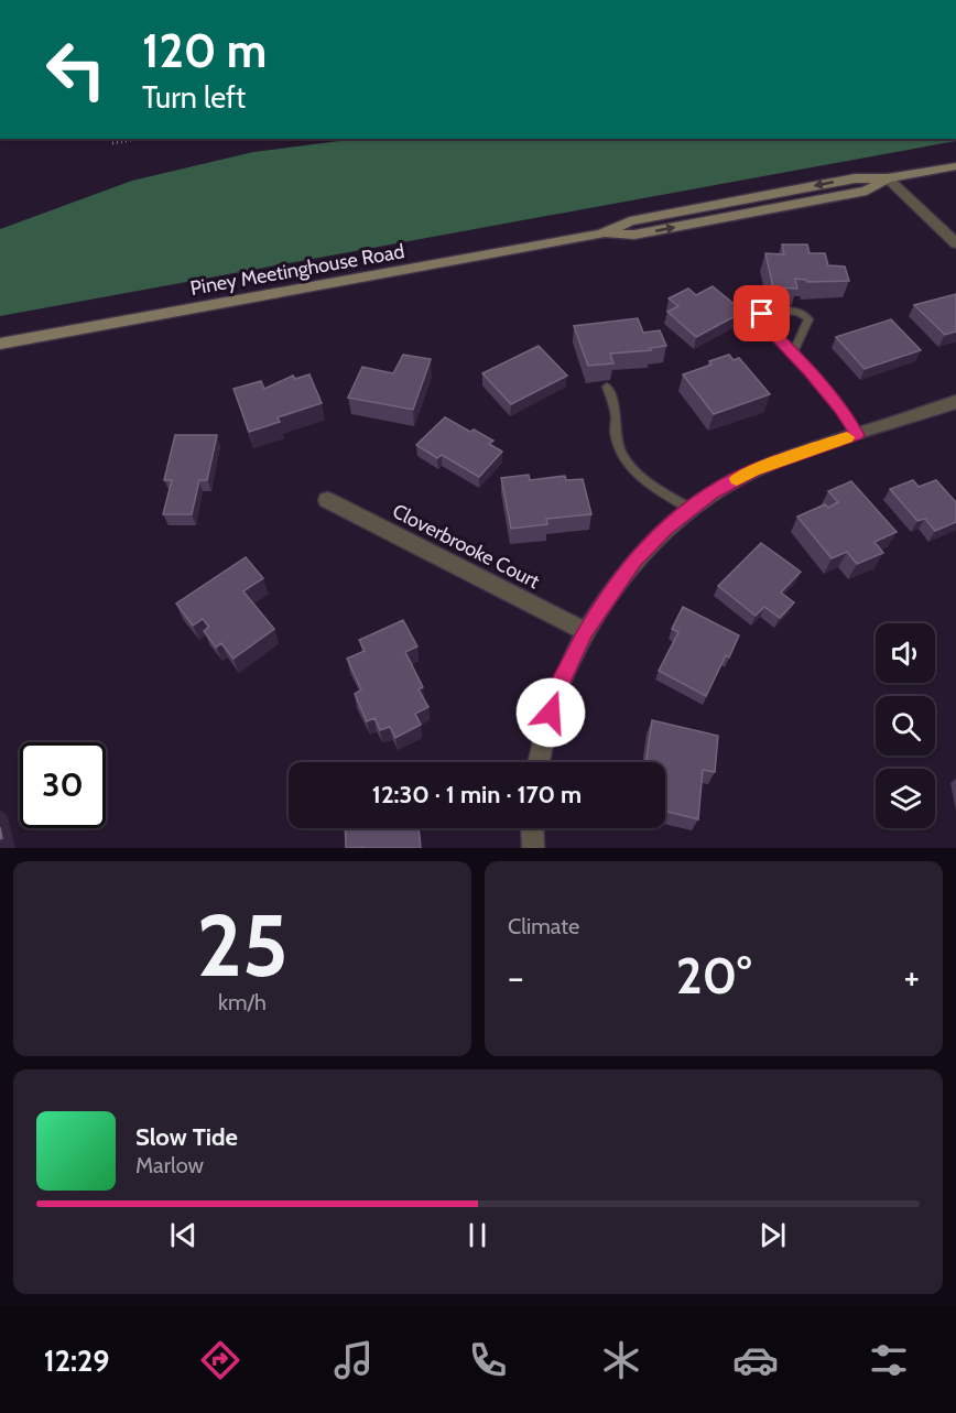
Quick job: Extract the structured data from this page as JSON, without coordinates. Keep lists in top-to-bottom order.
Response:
{
  "streets": {
    "main road": ["Piney Meetinghouse Road"],
    "street": ["Cloverbrooke Court"]
  },
  "page": {
    "turn": ["120 m", "Turn left"],
    "limit": "30",
    "trip": "12:30 · 1 min · 170 m",
    "tile": [
      ["25", "km/h"],
      "Climate"
    ],
    "heat": ["−", "20°", "+"],
    "song": ["Slow Tide", "Marlow"],
    "tabs": "12:29"
  }
}
